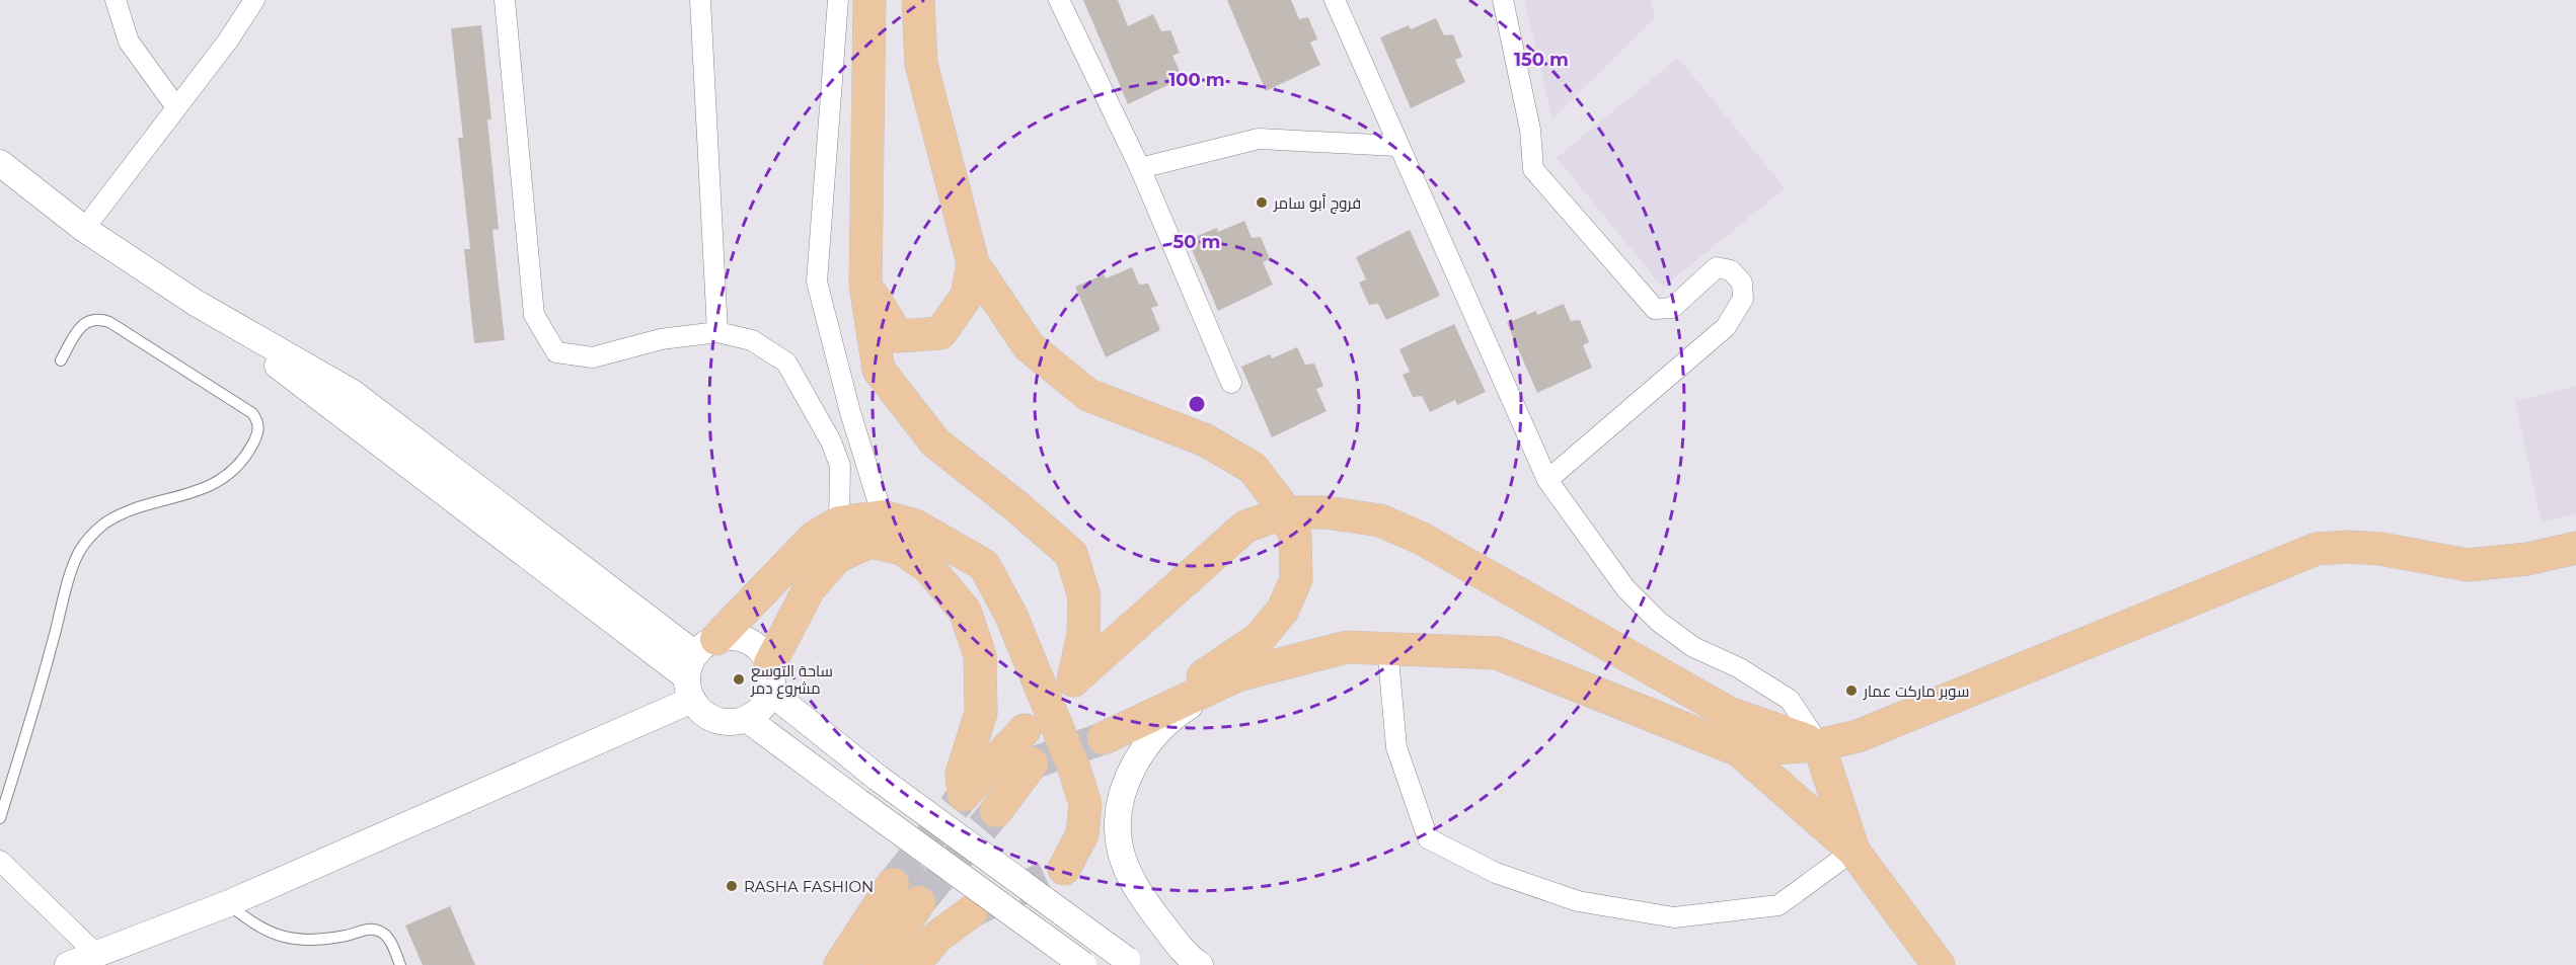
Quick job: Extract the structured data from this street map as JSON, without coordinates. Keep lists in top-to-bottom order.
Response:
{
  "places": [
    "فروج أبو سامر",
    "ساحة التوسع مشروع دمر",
    "سوبر ماركت عمار",
    "RASHA FASHION"
  ],
  "rings": ["150 m", "100 m", "50 m"]
}
